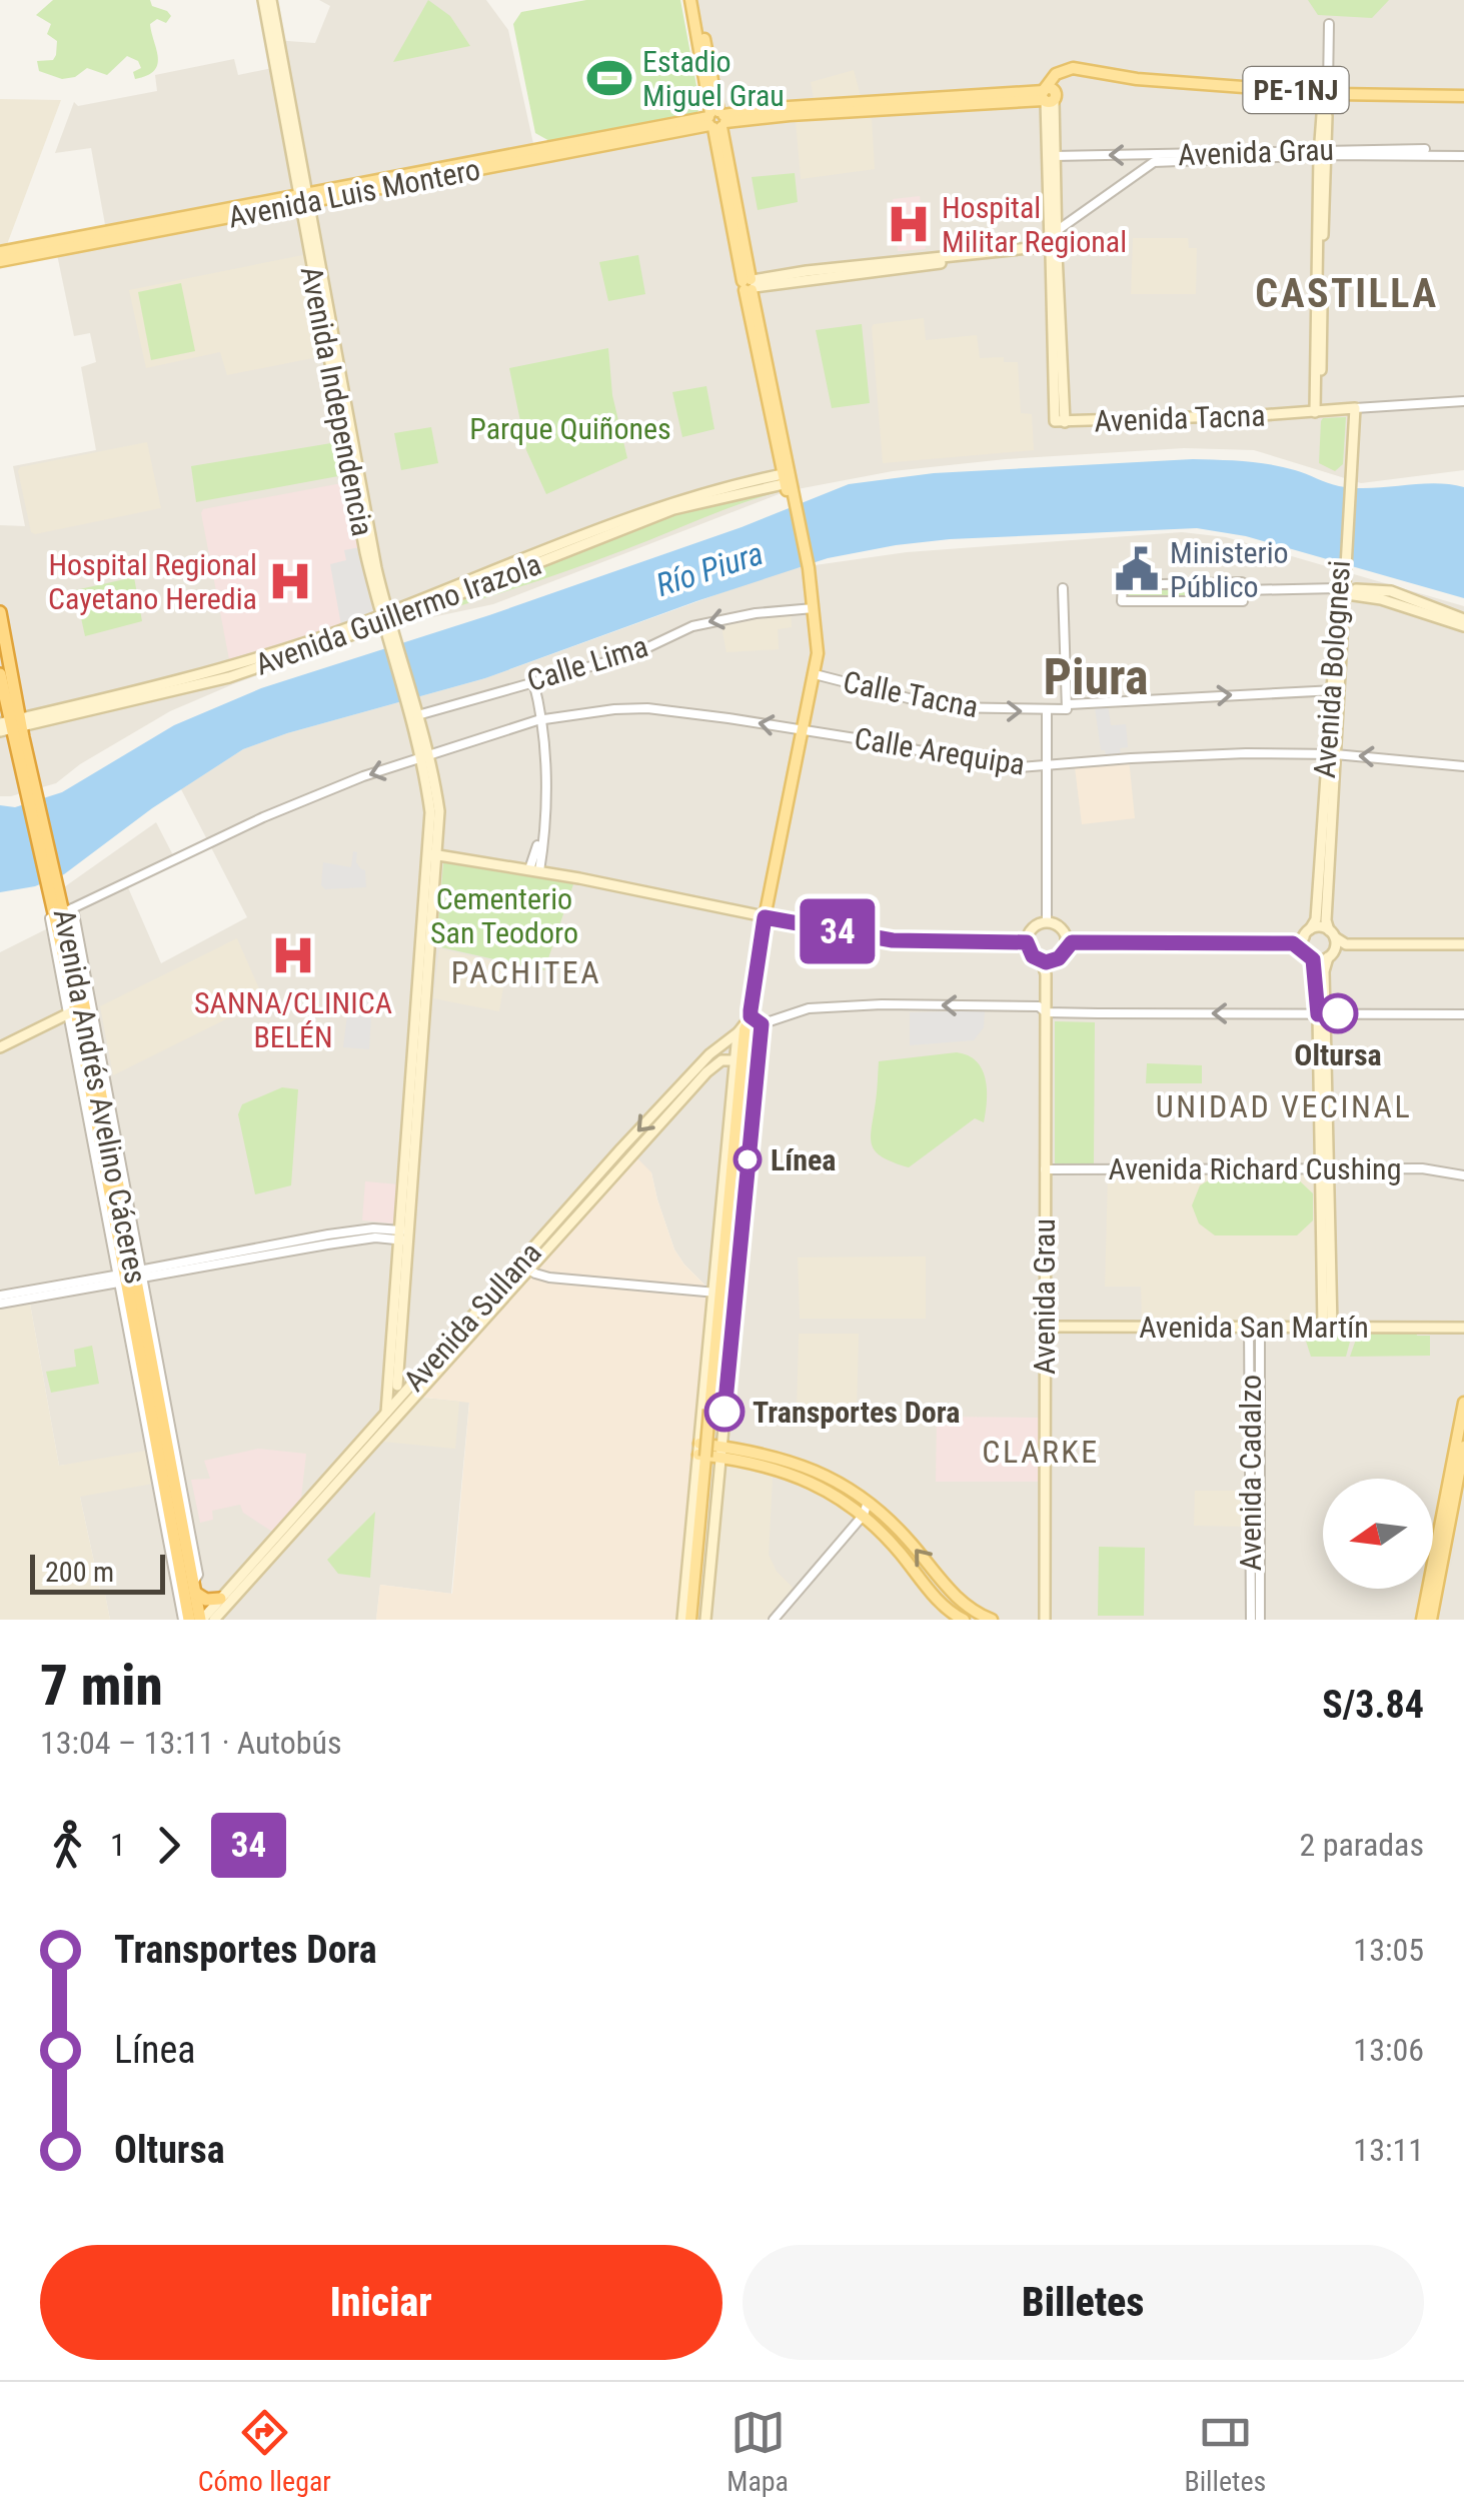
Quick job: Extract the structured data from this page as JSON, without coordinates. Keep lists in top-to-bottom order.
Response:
{
  "streets": {
    "highway": ["Avenida Andrés Avelino Cáceres"],
    "main road": [
      "PE-1NJ",
      "Avenida Grau",
      "Avenida Luis Montero",
      "Avenida Independencia",
      "Avenida Tacna",
      "Avenida Guillermo Irazola",
      "Avenida Bolognesi",
      "Avenida Sullana",
      "Avenida San Martín"
    ],
    "street": [
      "Calle Lima",
      "Calle Tacna",
      "Calle Arequipa",
      "Avenida Richard Cushing",
      "Avenida Cadalzo"
    ]
  },
  "crossings": [
    ["PE-1NJ", "Avenida Luis Montero"],
    ["Avenida Grau", "Avenida Richard Cushing"],
    ["Avenida Grau", "Avenida San Martín"],
    ["Avenida Luis Montero", "Avenida Independencia"],
    ["Avenida Independencia", "Avenida Guillermo Irazola"],
    ["Avenida Independencia", "Calle Lima"],
    ["Avenida Independencia", "Calle Arequipa"],
    ["Avenida Tacna", "Avenida Bolognesi"],
    ["Avenida Guillermo Irazola", "Avenida Andrés Avelino Cáceres"],
    ["Avenida Bolognesi", "Calle Tacna"],
    ["Avenida Bolognesi", "Calle Arequipa"],
    ["Calle Arequipa", "Avenida Andrés Avelino Cáceres"],
    ["Avenida Andrés Avelino Cáceres", "Avenida Sullana"],
    ["Avenida San Martín", "Avenida Cadalzo"]
  ],
  "one_way": ["Calle Lima", "Calle Tacna", "Calle Arequipa"],
  "districts": [
    "CASTILLA",
    "Piura",
    "PACHITEA",
    "UNIDAD VECINAL",
    "CLARKE"
  ],
  "water": ["Río Piura"],
  "parks": ["Parque Quiñones", "Cementerio San Teodoro"],
  "places": {
    "sports": ["Estadio Miguel Grau"],
    "hospital": ["Hospital Militar Regional", "Hospital Regional Cayetano Heredia", "SANNA/CLINICA BELÉN"],
    "public building": ["Ministerio Público"],
    "other": ["Oltursa", "Línea", "Transportes Dora"]
  },
  "lines": ["bus line 34"],
  "scale_bar": "200 m",
  "north": "left",
  "page": {
    "on_map": "34",
    "scale": "200 m",
    "heading": ["7 min", "13:04 – 13:11 · Autobús", "S/3.84"],
    "legs": ["1", "34", "2 paradas"],
    "list": [
      {
        "name": "Transportes Dora",
        "value": "13:05"
      },
      {
        "name": "Línea",
        "value": "13:06"
      },
      {
        "name": "Oltursa",
        "value": "13:11"
      }
    ],
    "buttons": ["Iniciar", "Billetes"],
    "tabs": ["Cómo llegar", "Mapa", "Billetes"]
  }
}
